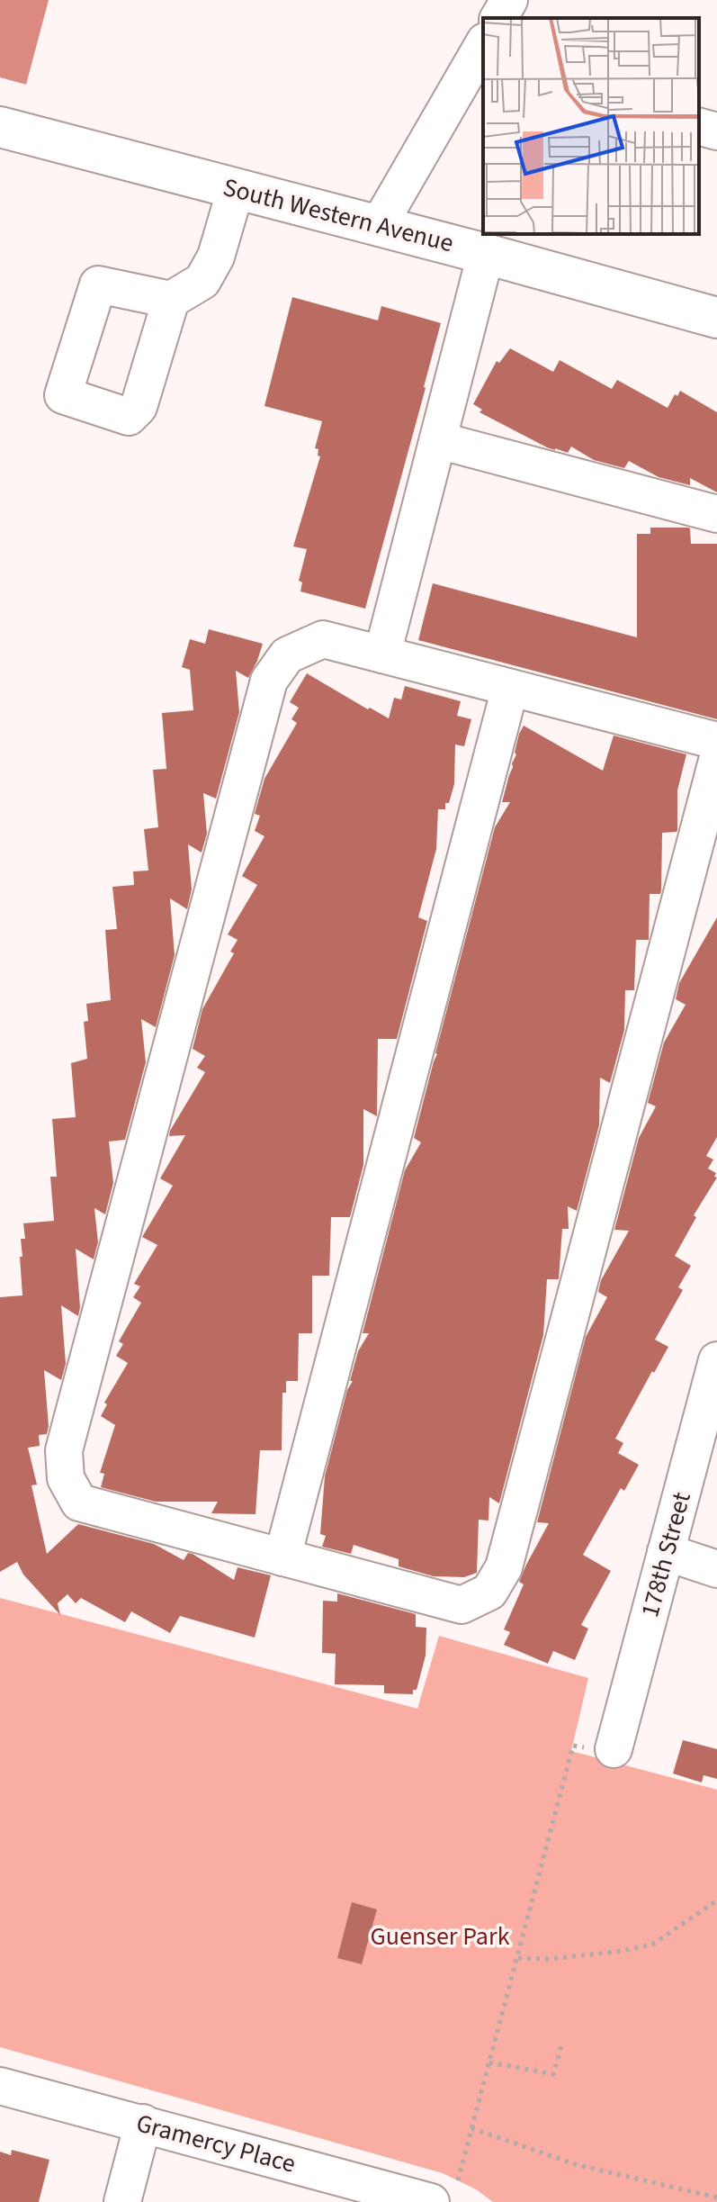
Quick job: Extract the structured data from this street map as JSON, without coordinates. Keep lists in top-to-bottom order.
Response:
{
  "streets": {
    "main road": ["South Western Avenue"],
    "street": ["178th Street", "Gramercy Place"]
  },
  "parks": ["Guenser Park"]
}
